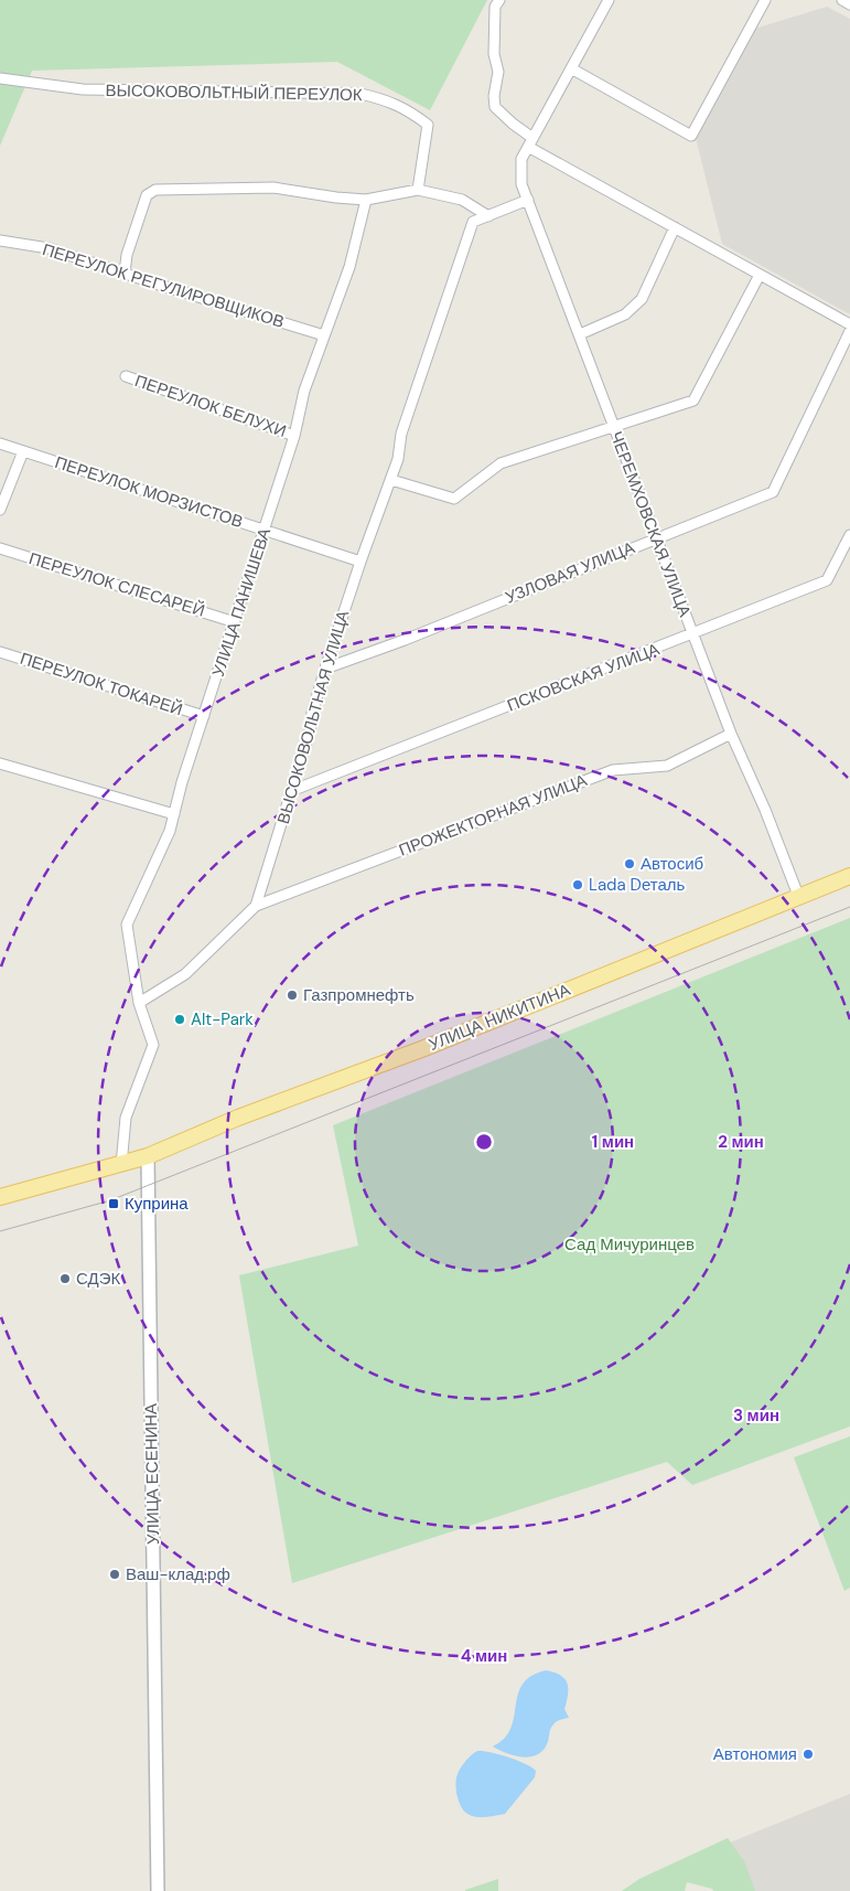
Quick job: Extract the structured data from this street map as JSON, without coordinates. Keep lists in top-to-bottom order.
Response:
{
  "streets": {
    "main road": ["УЛИЦА НИКИТИНА"],
    "street": [
      "ВЫСОКОВОЛЬТНЫЙ ПЕРЕУЛОК",
      "ПЕРЕУЛОК РЕГУЛИРОВЩИКОВ",
      "ПЕРЕУЛОК БЕЛУХИ",
      "ПЕРЕУЛОК МОРЗИСТОВ",
      "ЧЕРЕМХОВСКАЯ УЛИЦА",
      "УЗЛОВАЯ УЛИЦА",
      "ПЕРЕУЛОК СЛЕСАРЕЙ",
      "УЛИЦА ПАНИШЕВА",
      "ПСКОВСКАЯ УЛИЦА",
      "ПЕРЕУЛОК ТОКАРЕЙ",
      "ВЫСОКОВОЛЬТНАЯ УЛИЦА",
      "ПРОЖЕКТОРНАЯ УЛИЦА",
      "УЛИЦА ЕСЕНИНА"
    ]
  },
  "crossings": [
    ["ПЕРЕУЛОК РЕГУЛИРОВЩИКОВ", "УЛИЦА ПАНИШЕВА"],
    ["ПЕРЕУЛОК БЕЛУХИ", "УЛИЦА ПАНИШЕВА"],
    ["ПЕРЕУЛОК МОРЗИСТОВ", "УЛИЦА ПАНИШЕВА"],
    ["ПЕРЕУЛОК МОРЗИСТОВ", "ВЫСОКОВОЛЬТНАЯ УЛИЦА"],
    ["ЧЕРЕМХОВСКАЯ УЛИЦА", "УЗЛОВАЯ УЛИЦА"],
    ["ЧЕРЕМХОВСКАЯ УЛИЦА", "ПСКОВСКАЯ УЛИЦА"],
    ["ЧЕРЕМХОВСКАЯ УЛИЦА", "ПРОЖЕКТОРНАЯ УЛИЦА"],
    ["ЧЕРЕМХОВСКАЯ УЛИЦА", "УЛИЦА НИКИТИНА"],
    ["УЗЛОВАЯ УЛИЦА", "ВЫСОКОВОЛЬТНАЯ УЛИЦА"],
    ["ПЕРЕУЛОК СЛЕСАРЕЙ", "УЛИЦА ПАНИШЕВА"],
    ["УЛИЦА ПАНИШЕВА", "ПЕРЕУЛОК ТОКАРЕЙ"],
    ["УЛИЦА ПАНИШЕВА", "ВЫСОКОВОЛЬТНАЯ УЛИЦА"],
    ["ПСКОВСКАЯ УЛИЦА", "ВЫСОКОВОЛЬТНАЯ УЛИЦА"],
    ["ВЫСОКОВОЛЬТНАЯ УЛИЦА", "ПРОЖЕКТОРНАЯ УЛИЦА"],
    ["УЛИЦА НИКИТИНА", "УЛИЦА ЕСЕНИНА"]
  ],
  "parks": ["Сад Мичуринцев"],
  "places": {
    "other": [
      "Автосиб",
      "Lada Dеталь",
      "Газпромнефть",
      "Alt-Park",
      "СДЭК",
      "Ваш-клад.рф",
      "Автономия"
    ],
    "transit": ["Куприна"]
  },
  "rings": [
    "1 мин",
    "2 мин",
    "3 мин",
    "4 мин"
  ]
}
